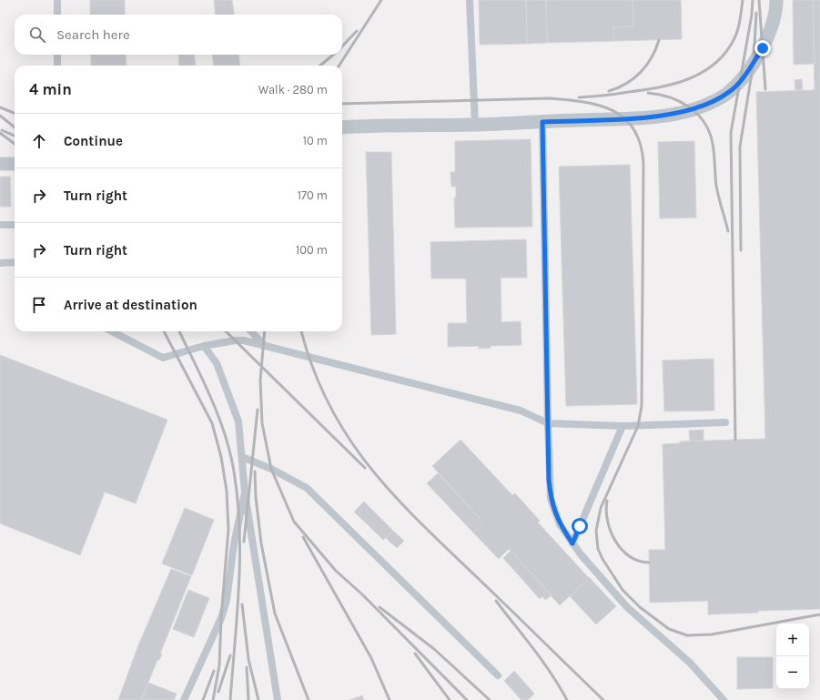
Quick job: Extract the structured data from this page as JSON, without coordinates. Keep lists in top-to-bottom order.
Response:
{
  "page": {
    "search": "Search here",
    "heading": ["4 min", "Walk · 280 m"],
    "list": [
      ["Continue", "10 m"],
      ["Turn right", "170 m"],
      ["Turn right", "100 m"],
      "Arrive at destination"
    ],
    "map_buttons": ["+", "−"]
  }
}
